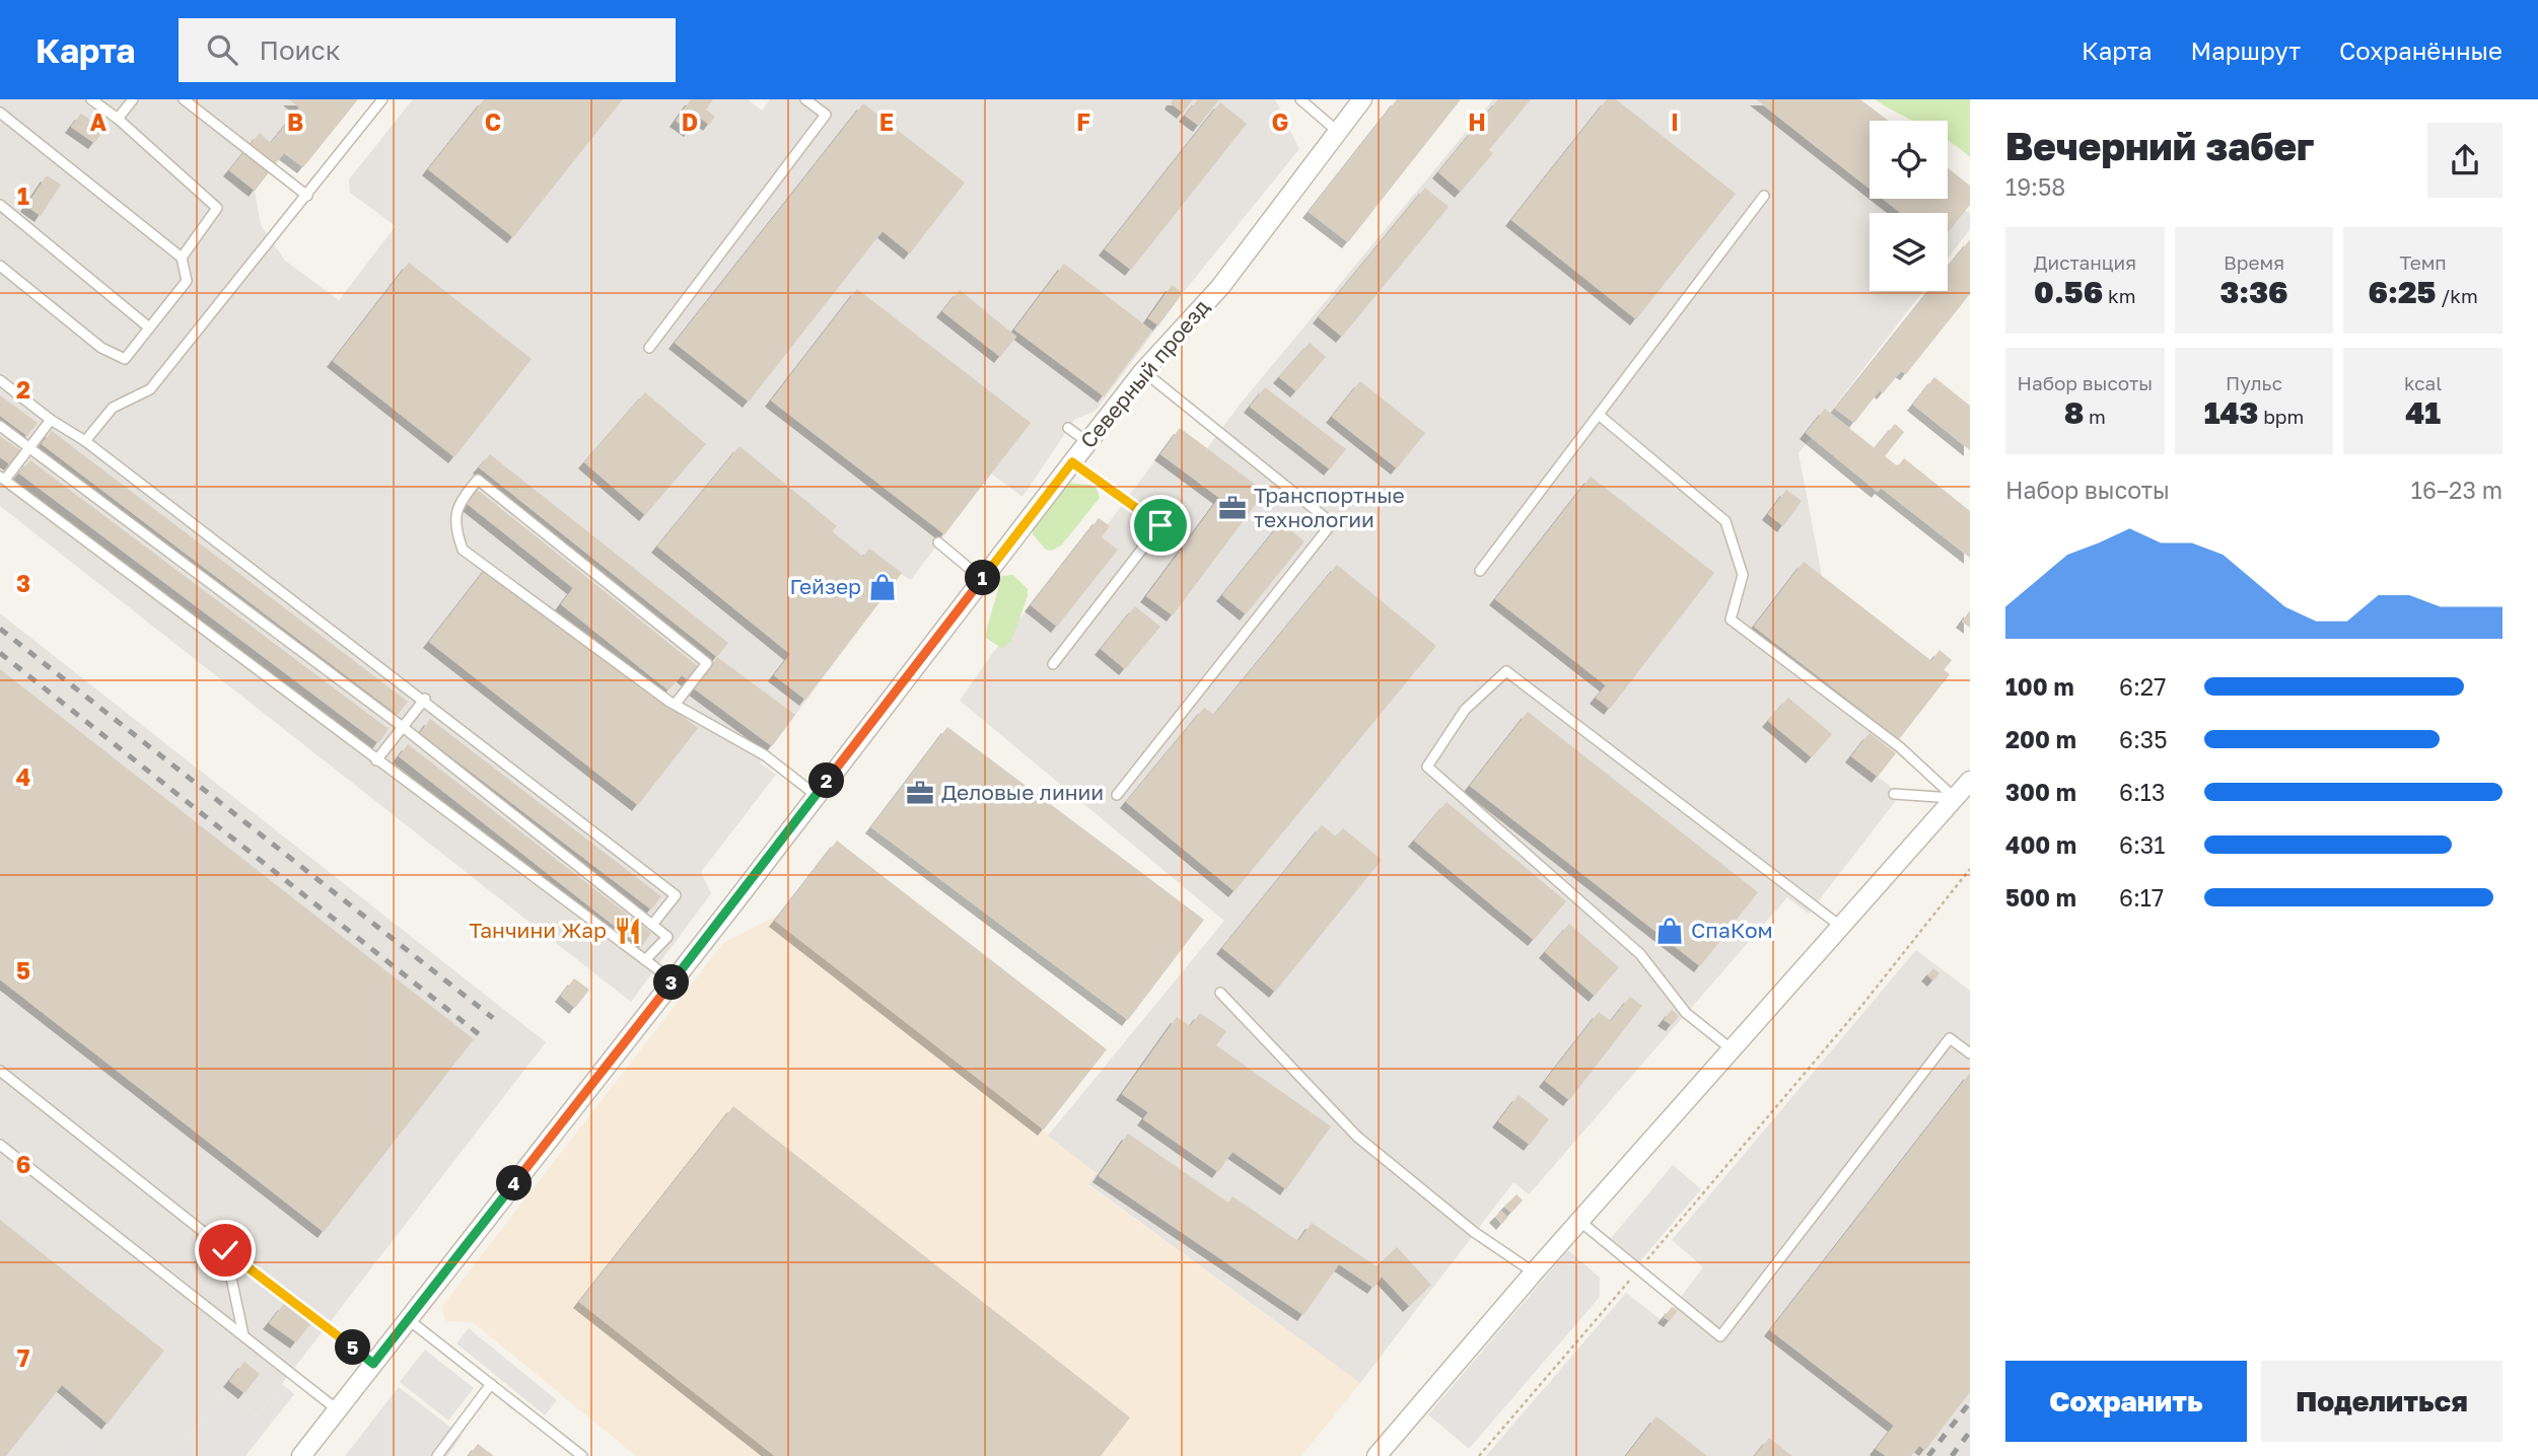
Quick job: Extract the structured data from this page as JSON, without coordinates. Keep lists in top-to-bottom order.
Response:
{
  "streets": {
    "street": ["Северный проезд"]
  },
  "places": {
    "office": ["Транспортные технологии", "Деловые линии"],
    "shop": ["Гейзер", "СпаКом"],
    "restaurant": ["Танчини Жар"]
  },
  "page": {
    "header": "Карта",
    "search": "Поиск",
    "nav": ["Карта", "Маршрут", "Сохранённые"],
    "heading": ["Вечерний забег", "19:58"],
    "stats": [
      ["Дистанция", "0.56 km"],
      ["Время", "3:36"],
      ["Темп", "6:25 /km"],
      ["Набор высоты", "8 m"],
      ["Пульс", "143 bpm"],
      ["kcal", "41"]
    ],
    "chart": ["Набор высоты", "16–23 m"],
    "pins": [
      "1",
      "2",
      "3",
      "4",
      "5"
    ],
    "list": [
      {
        "name": "100 m",
        "note": "6:27"
      },
      {
        "name": "200 m",
        "note": "6:35"
      },
      {
        "name": "300 m",
        "note": "6:13"
      },
      {
        "name": "400 m",
        "note": "6:31"
      },
      {
        "name": "500 m",
        "note": "6:17"
      }
    ],
    "buttons": ["Сохранить", "Поделиться"]
  },
  "grid": {
    "columns": [
      "A",
      "B",
      "C",
      "D",
      "E",
      "F",
      "G",
      "H",
      "I"
    ],
    "rows": [
      "1",
      "2",
      "3",
      "4",
      "5",
      "6",
      "7"
    ]
  }
}
